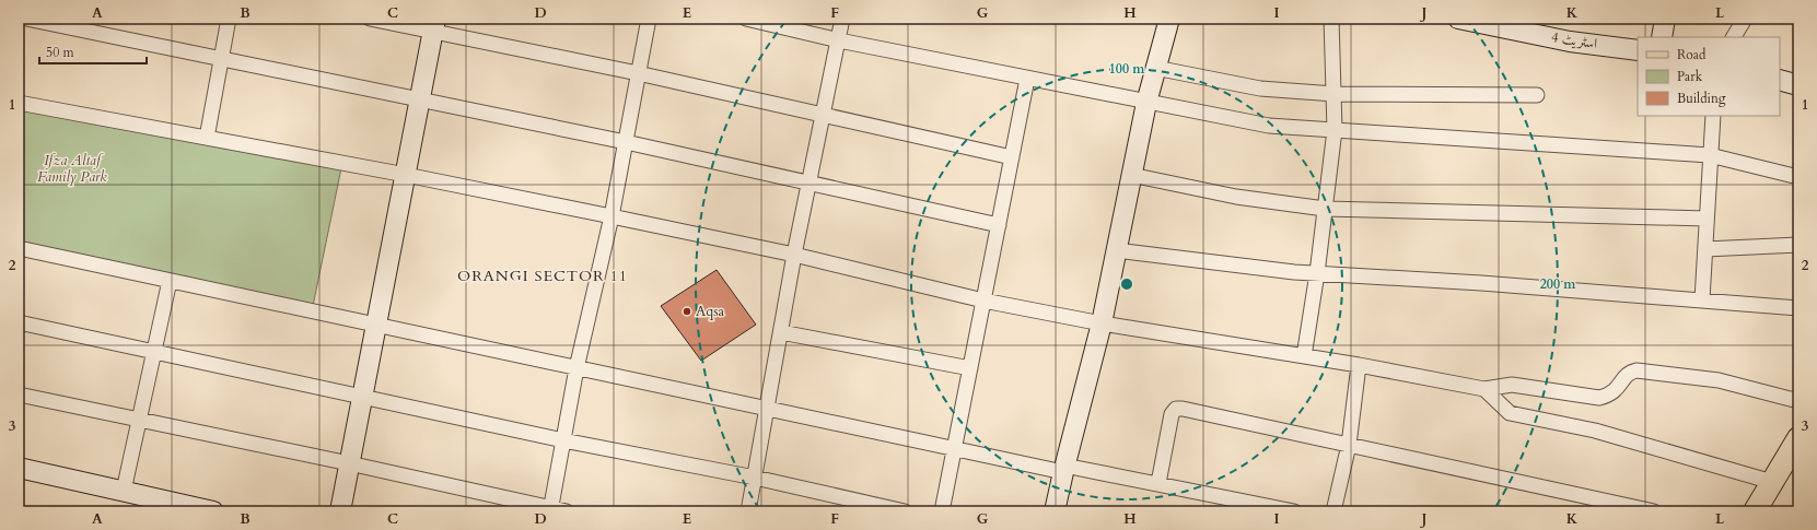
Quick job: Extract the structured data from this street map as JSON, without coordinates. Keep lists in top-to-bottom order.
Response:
{
  "streets": {
    "street": ["اسٹریٹ 4"]
  },
  "districts": ["ORANGI SECTOR 11"],
  "parks": ["Ifza Altaf Family Park"],
  "places": ["Aqsa"],
  "legend": ["Road", "Park", "Building"],
  "scale_bar": "50 m",
  "grid": {
    "columns": [
      "A",
      "B",
      "C",
      "D",
      "E",
      "F",
      "G",
      "H",
      "I",
      "J",
      "K",
      "L"
    ],
    "rows": ["1", "2", "3"]
  },
  "rings": ["100 m", "200 m"]
}
